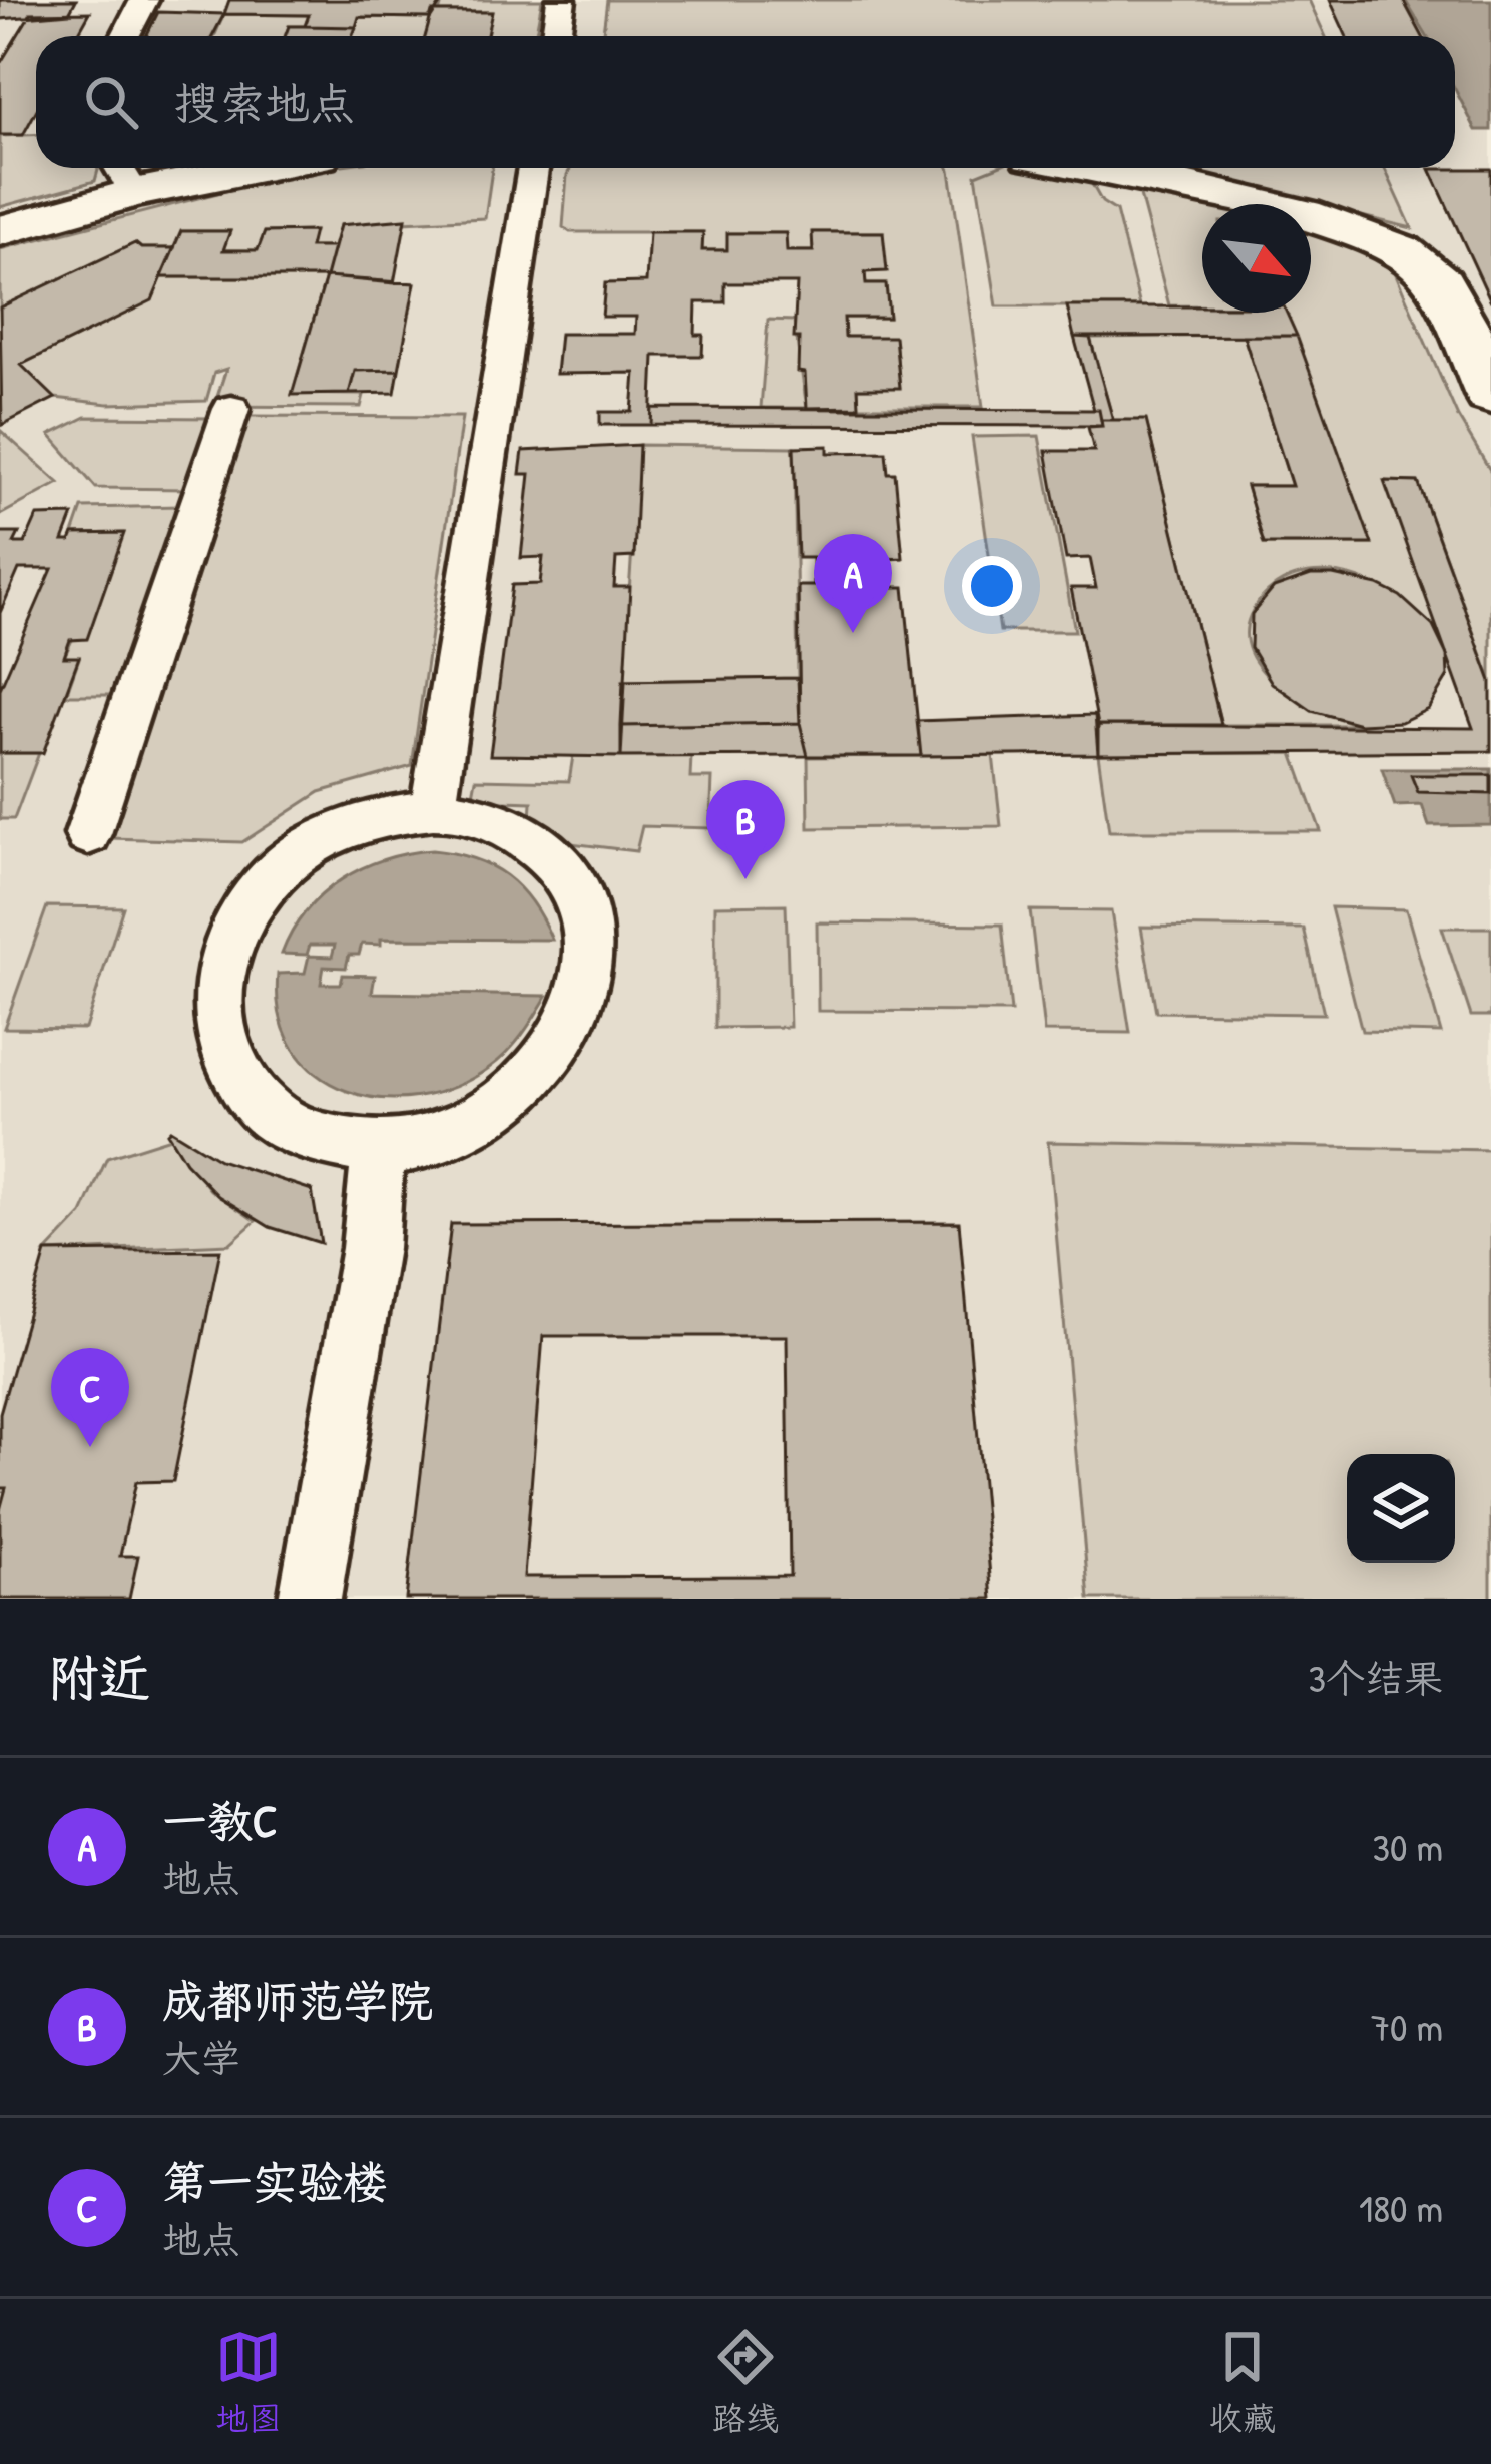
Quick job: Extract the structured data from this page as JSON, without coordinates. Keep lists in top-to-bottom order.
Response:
{
  "north": "bottom right",
  "page": {
    "search": "搜索地点",
    "pins": ["A", "B", "C"],
    "heading": ["附近", "3个结果"],
    "list": [
      {
        "mark": "A",
        "name": "一教C",
        "note": "地点",
        "value": "30 m"
      },
      {
        "mark": "B",
        "name": "成都师范学院",
        "note": "大学",
        "value": "70 m"
      },
      {
        "mark": "C",
        "name": "第一实验楼",
        "note": "地点",
        "value": "180 m"
      }
    ],
    "nav": ["地图", "路线", "收藏"]
  }
}
